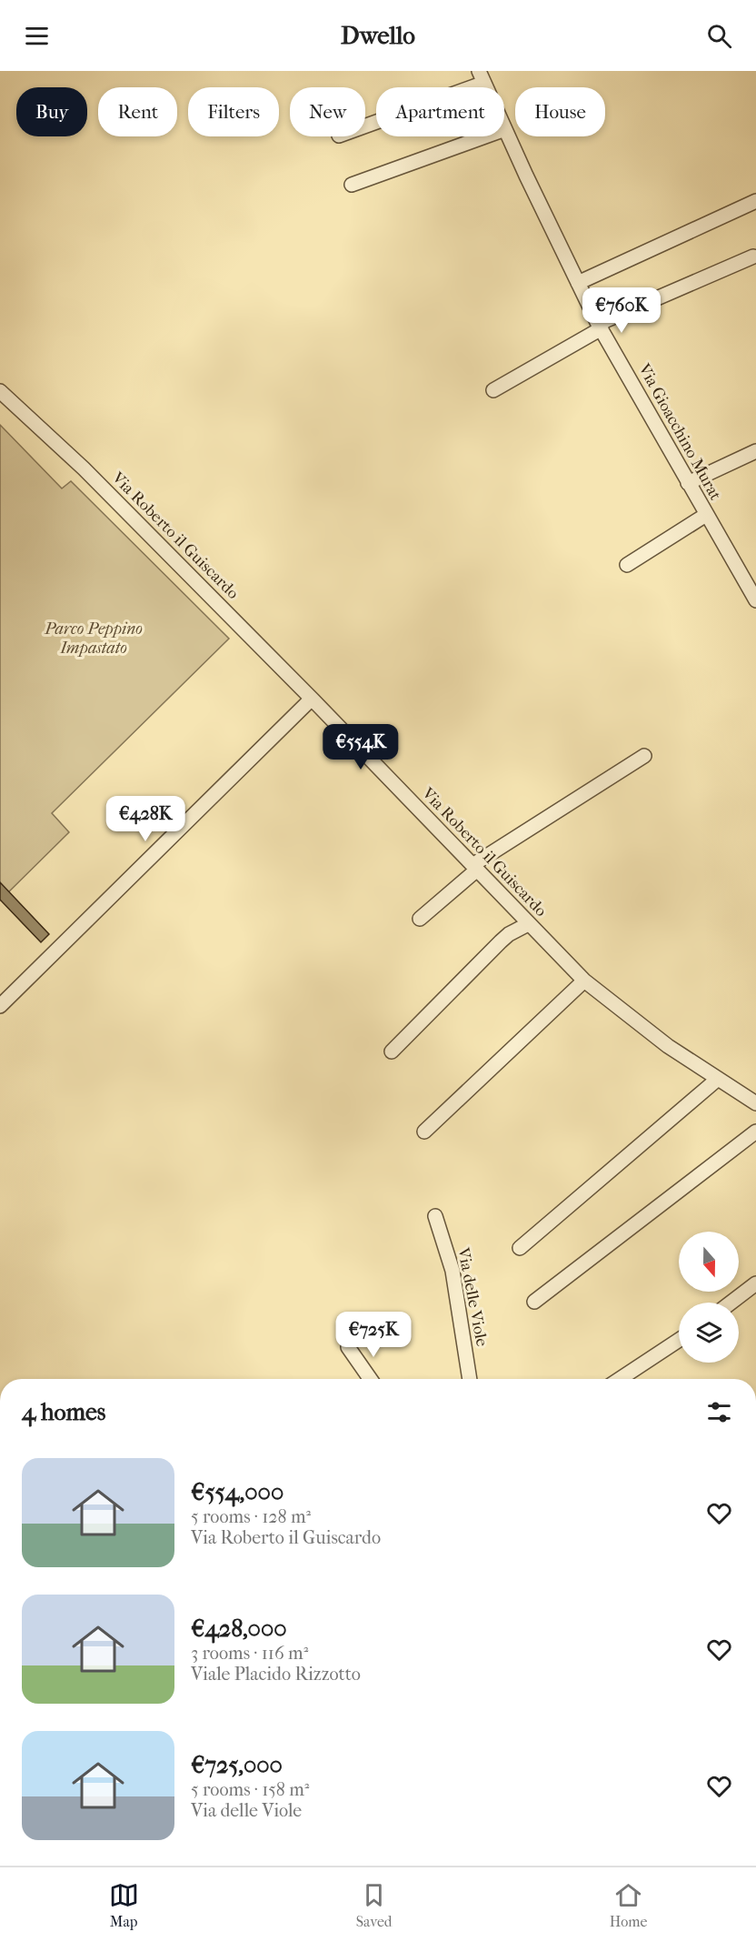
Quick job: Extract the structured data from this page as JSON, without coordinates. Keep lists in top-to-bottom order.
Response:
{
  "streets": {
    "street": ["Via Gioacchino Murat", "Via Roberto il Guiscardo", "Via delle Viole"]
  },
  "parks": ["Parco Peppino Impastato"],
  "north": "bottom",
  "page": {
    "header": "Dwello",
    "chip": [
      "Buy",
      "Rent",
      "Filters",
      "New",
      "Apartment",
      "House"
    ],
    "price": [
      "€760K",
      "€554K",
      "€428K",
      "€725K"
    ],
    "heading": "4 homes",
    "list": [
      {
        "name": "€554,000",
        "note": "5 rooms · 128 m² · Via Roberto il Guiscardo"
      },
      {
        "name": "€428,000",
        "note": "3 rooms · 116 m² · Viale Placido Rizzotto"
      },
      {
        "name": "€725,000",
        "note": "5 rooms · 158 m² · Via delle Viole"
      }
    ],
    "tabs": ["Map", "Saved", "Home"]
  }
}
